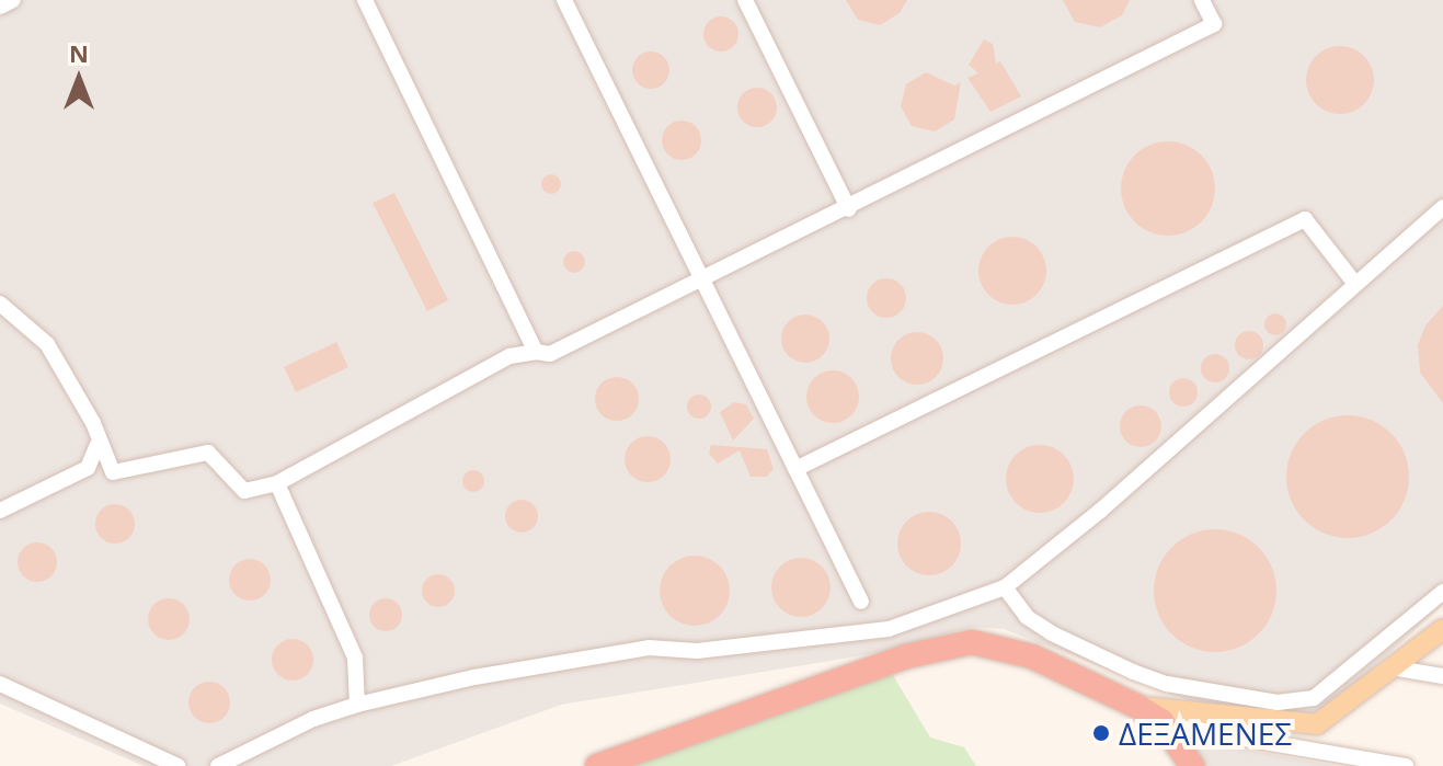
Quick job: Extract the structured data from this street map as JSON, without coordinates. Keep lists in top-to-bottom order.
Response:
{
  "places": ["ΔΕΞΑΜΕΝΕΣ"],
  "north": "top"
}
